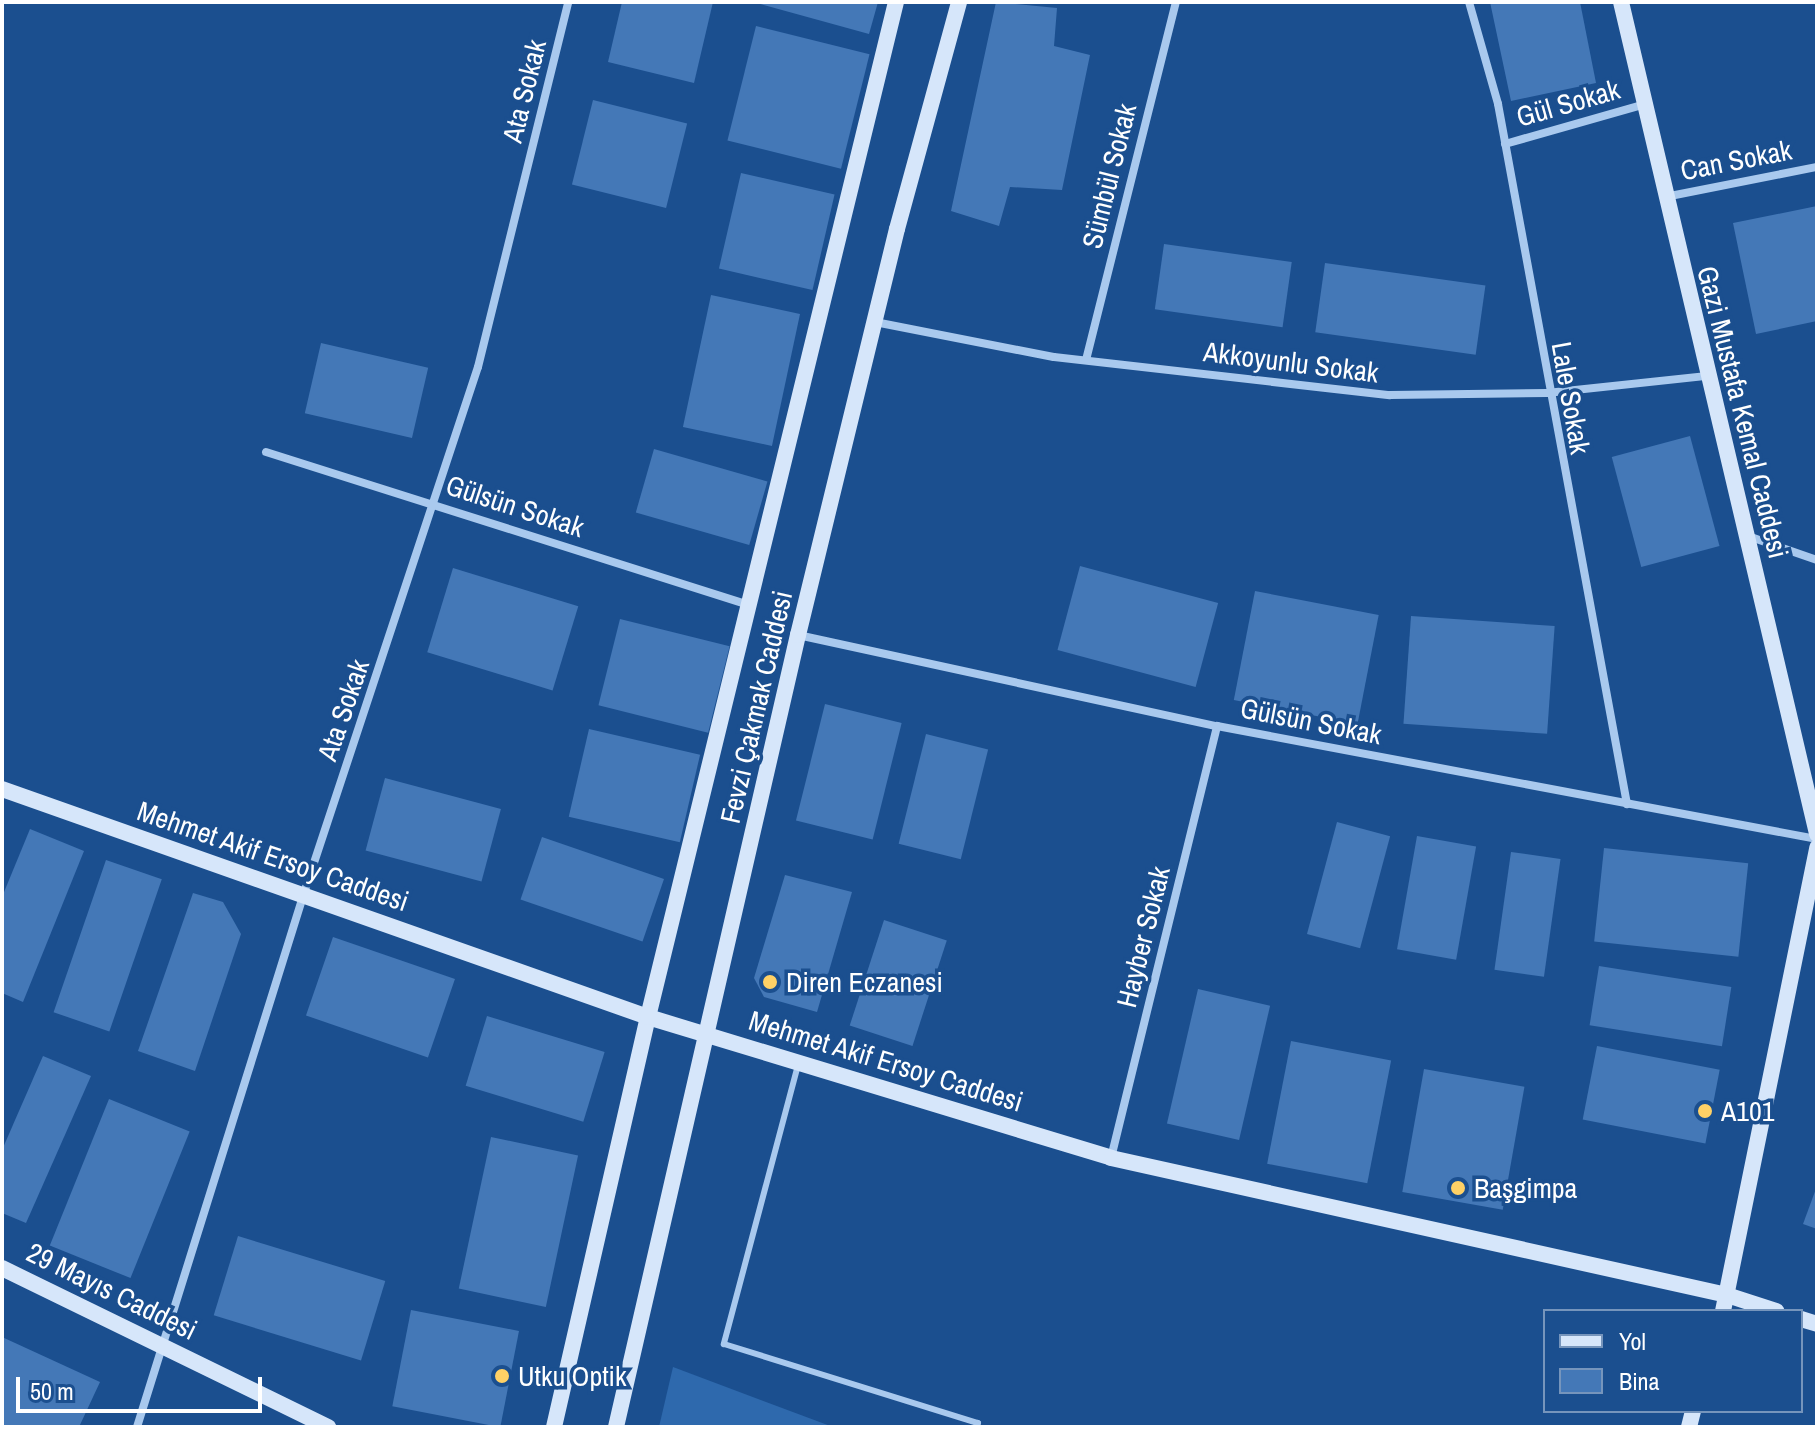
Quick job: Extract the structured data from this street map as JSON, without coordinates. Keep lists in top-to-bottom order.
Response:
{
  "streets": {
    "street": [
      "Ata Sokak",
      "Gül Sokak",
      "Can Sokak",
      "Sümbül Sokak",
      "Akkoyunlu Sokak",
      "Lale Sokak",
      "Gazi Mustafa Kemal Caddesi",
      "Gülsün Sokak",
      "Fevzi Çakmak Caddesi",
      "Mehmet Akif Ersoy Caddesi",
      "Hayber Sokak",
      "29 Mayıs Caddesi"
    ]
  },
  "crossings": [
    ["Ata Sokak", "Gülsün Sokak"],
    ["Ata Sokak", "Mehmet Akif Ersoy Caddesi"],
    ["Ata Sokak", "29 Mayıs Caddesi"],
    ["Gül Sokak", "Lale Sokak"],
    ["Gül Sokak", "Gazi Mustafa Kemal Caddesi"],
    ["Can Sokak", "Gazi Mustafa Kemal Caddesi"],
    ["Sümbül Sokak", "Akkoyunlu Sokak"],
    ["Akkoyunlu Sokak", "Lale Sokak"],
    ["Akkoyunlu Sokak", "Gazi Mustafa Kemal Caddesi"],
    ["Akkoyunlu Sokak", "Fevzi Çakmak Caddesi"],
    ["Lale Sokak", "Gülsün Sokak"],
    ["Gazi Mustafa Kemal Caddesi", "Gülsün Sokak"],
    ["Gülsün Sokak", "Fevzi Çakmak Caddesi"],
    ["Gülsün Sokak", "Hayber Sokak"],
    ["Fevzi Çakmak Caddesi", "Mehmet Akif Ersoy Caddesi"],
    ["Mehmet Akif Ersoy Caddesi", "Hayber Sokak"]
  ],
  "places": [
    "Diren Eczanesi",
    "A101",
    "Başgimpa",
    "Utku Optik"
  ],
  "legend": ["Yol", "Bina"],
  "scale_bar": "50 m"
}
